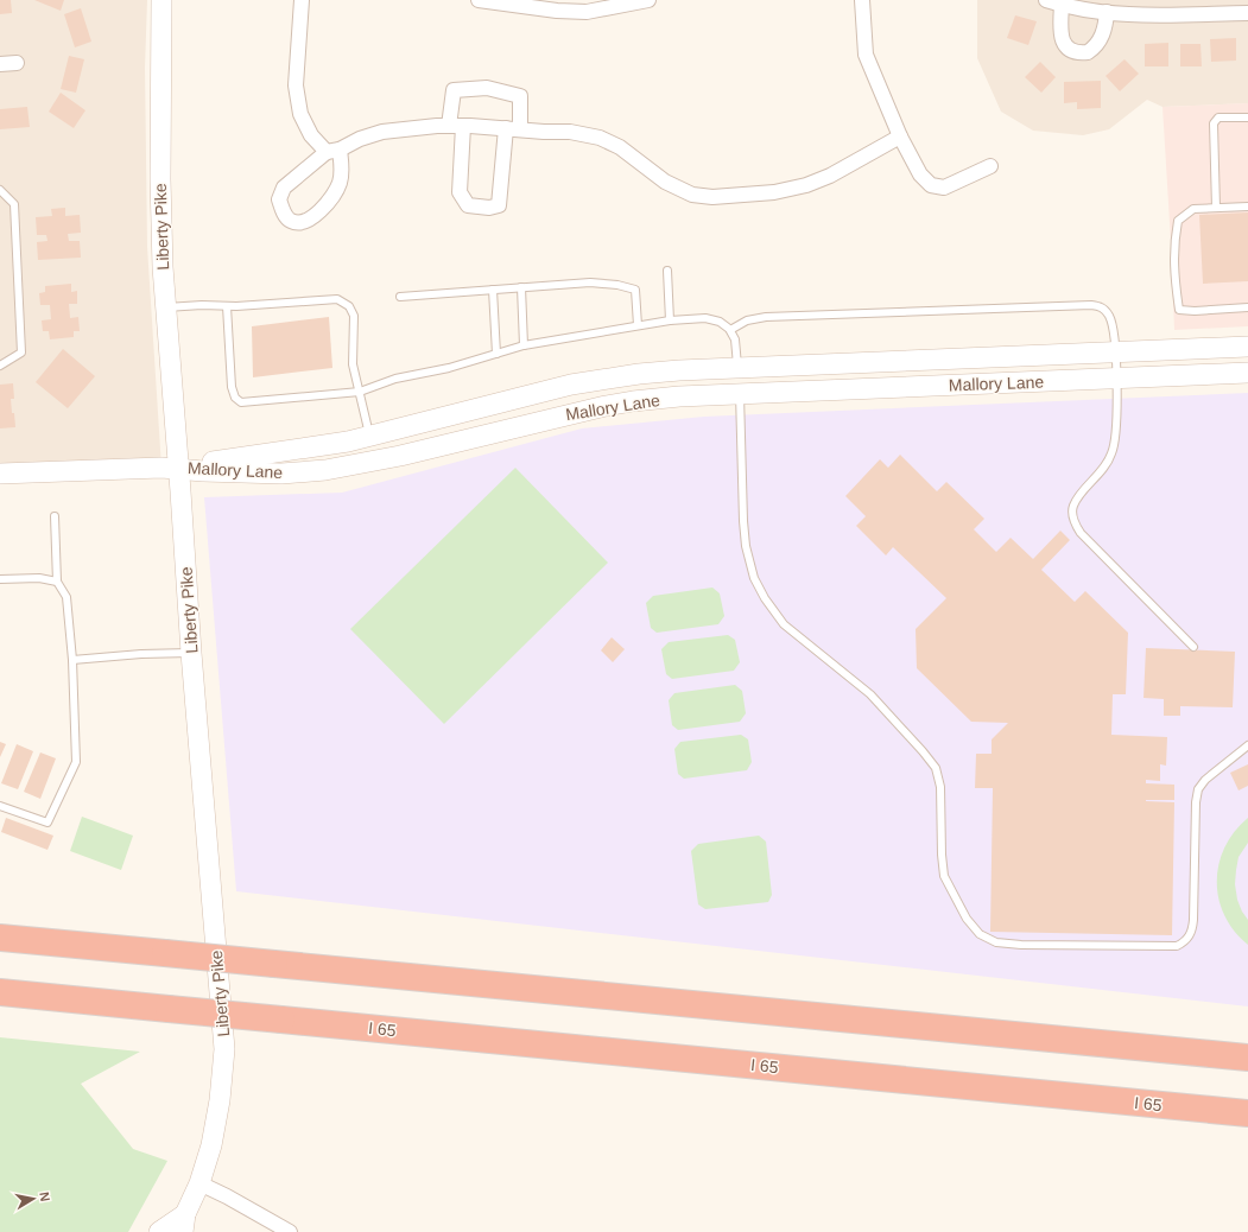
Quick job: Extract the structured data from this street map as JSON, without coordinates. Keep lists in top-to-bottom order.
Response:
{
  "streets": {
    "highway": ["I 65"],
    "main road": ["Liberty Pike", "Mallory Lane"]
  },
  "crossings": [
    ["Liberty Pike", "Mallory Lane"]
  ],
  "north": "right"
}
